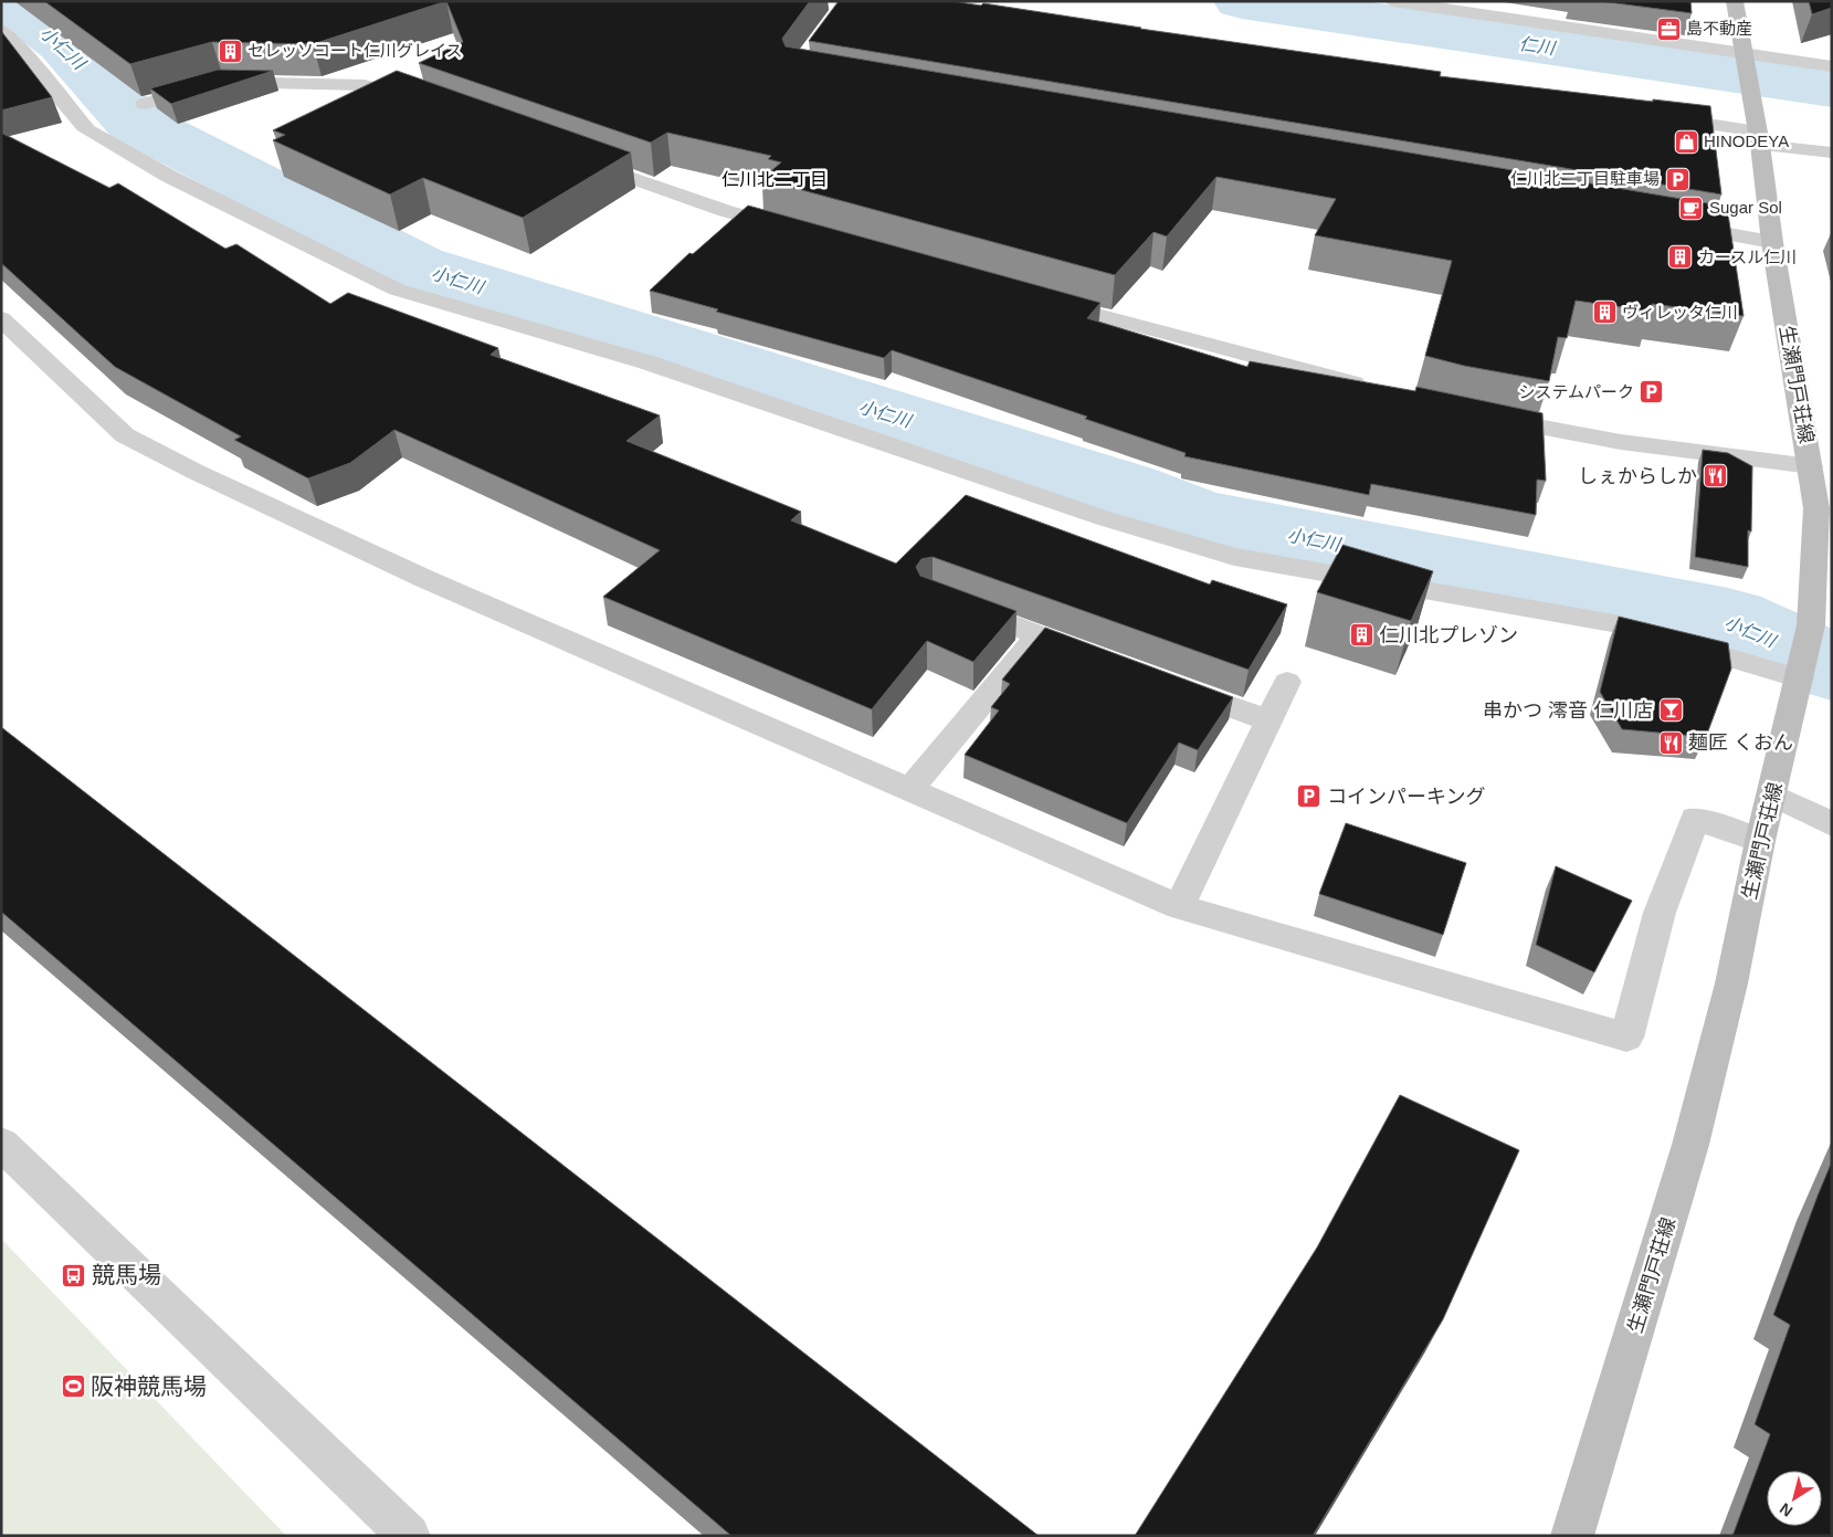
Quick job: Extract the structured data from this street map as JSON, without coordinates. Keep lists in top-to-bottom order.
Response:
{
  "streets": {
    "main road": ["生瀬門戸荘線"]
  },
  "districts": ["仁川北二丁目"],
  "water": ["仁川", "小仁川"],
  "places": {
    "office": ["島不動産"],
    "building": [
      "セレッソコート仁川グレイス",
      "カースル仁川",
      "ヴィレッタ仁川",
      "仁川北プレゾン"
    ],
    "shop": ["HINODEYA"],
    "parking": ["仁川北二丁目駐車場", "システムパーク", "コインパーキング"],
    "cafe": ["Sugar Sol"],
    "restaurant": ["しぇからしか", "麺匠 くおん"],
    "bar": ["串かつ 澪音 仁川店"],
    "bus stop": ["競馬場"],
    "sports": ["阪神競馬場"]
  },
  "north": "bottom left"
}
